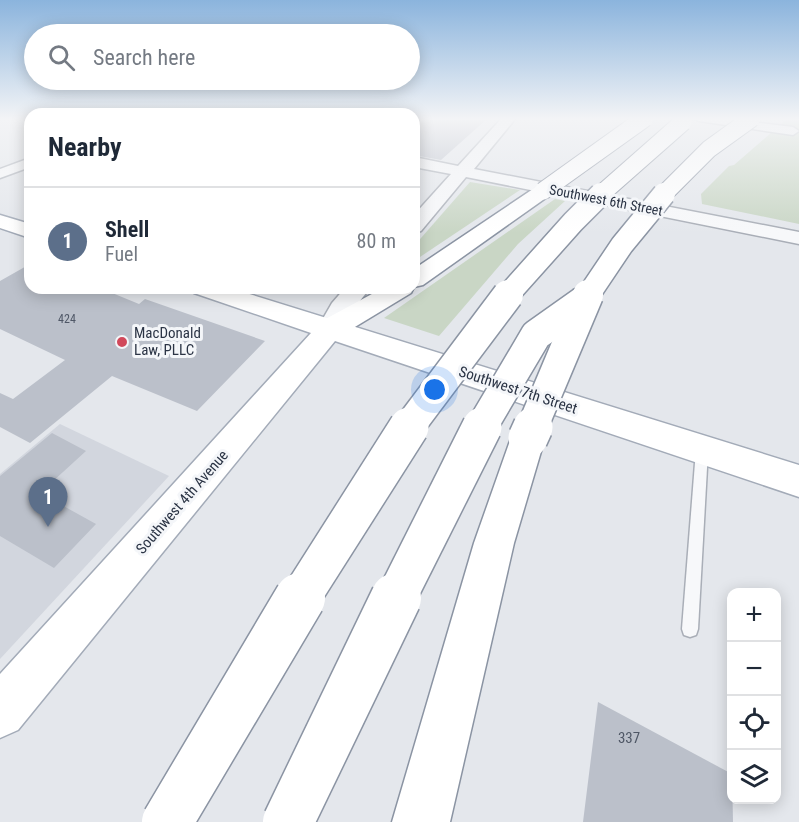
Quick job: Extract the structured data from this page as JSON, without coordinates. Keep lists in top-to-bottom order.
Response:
{
  "streets": {
    "main road": ["Southwest 7th Street", "Southwest 4th Avenue"],
    "street": ["Southwest 6th Street"]
  },
  "crossings": [
    ["Southwest 7th Street", "Southwest 4th Avenue"]
  ],
  "places": ["MacDonald Law, PLLC"],
  "house_numbers": ["424", "337"],
  "page": {
    "search": "Search here",
    "heading": "Nearby",
    "list": [
      {
        "mark": "1",
        "name": "Shell",
        "note": "Fuel",
        "value": "80 m"
      }
    ],
    "pins": "1",
    "map_buttons": ["+", "−"]
  }
}
